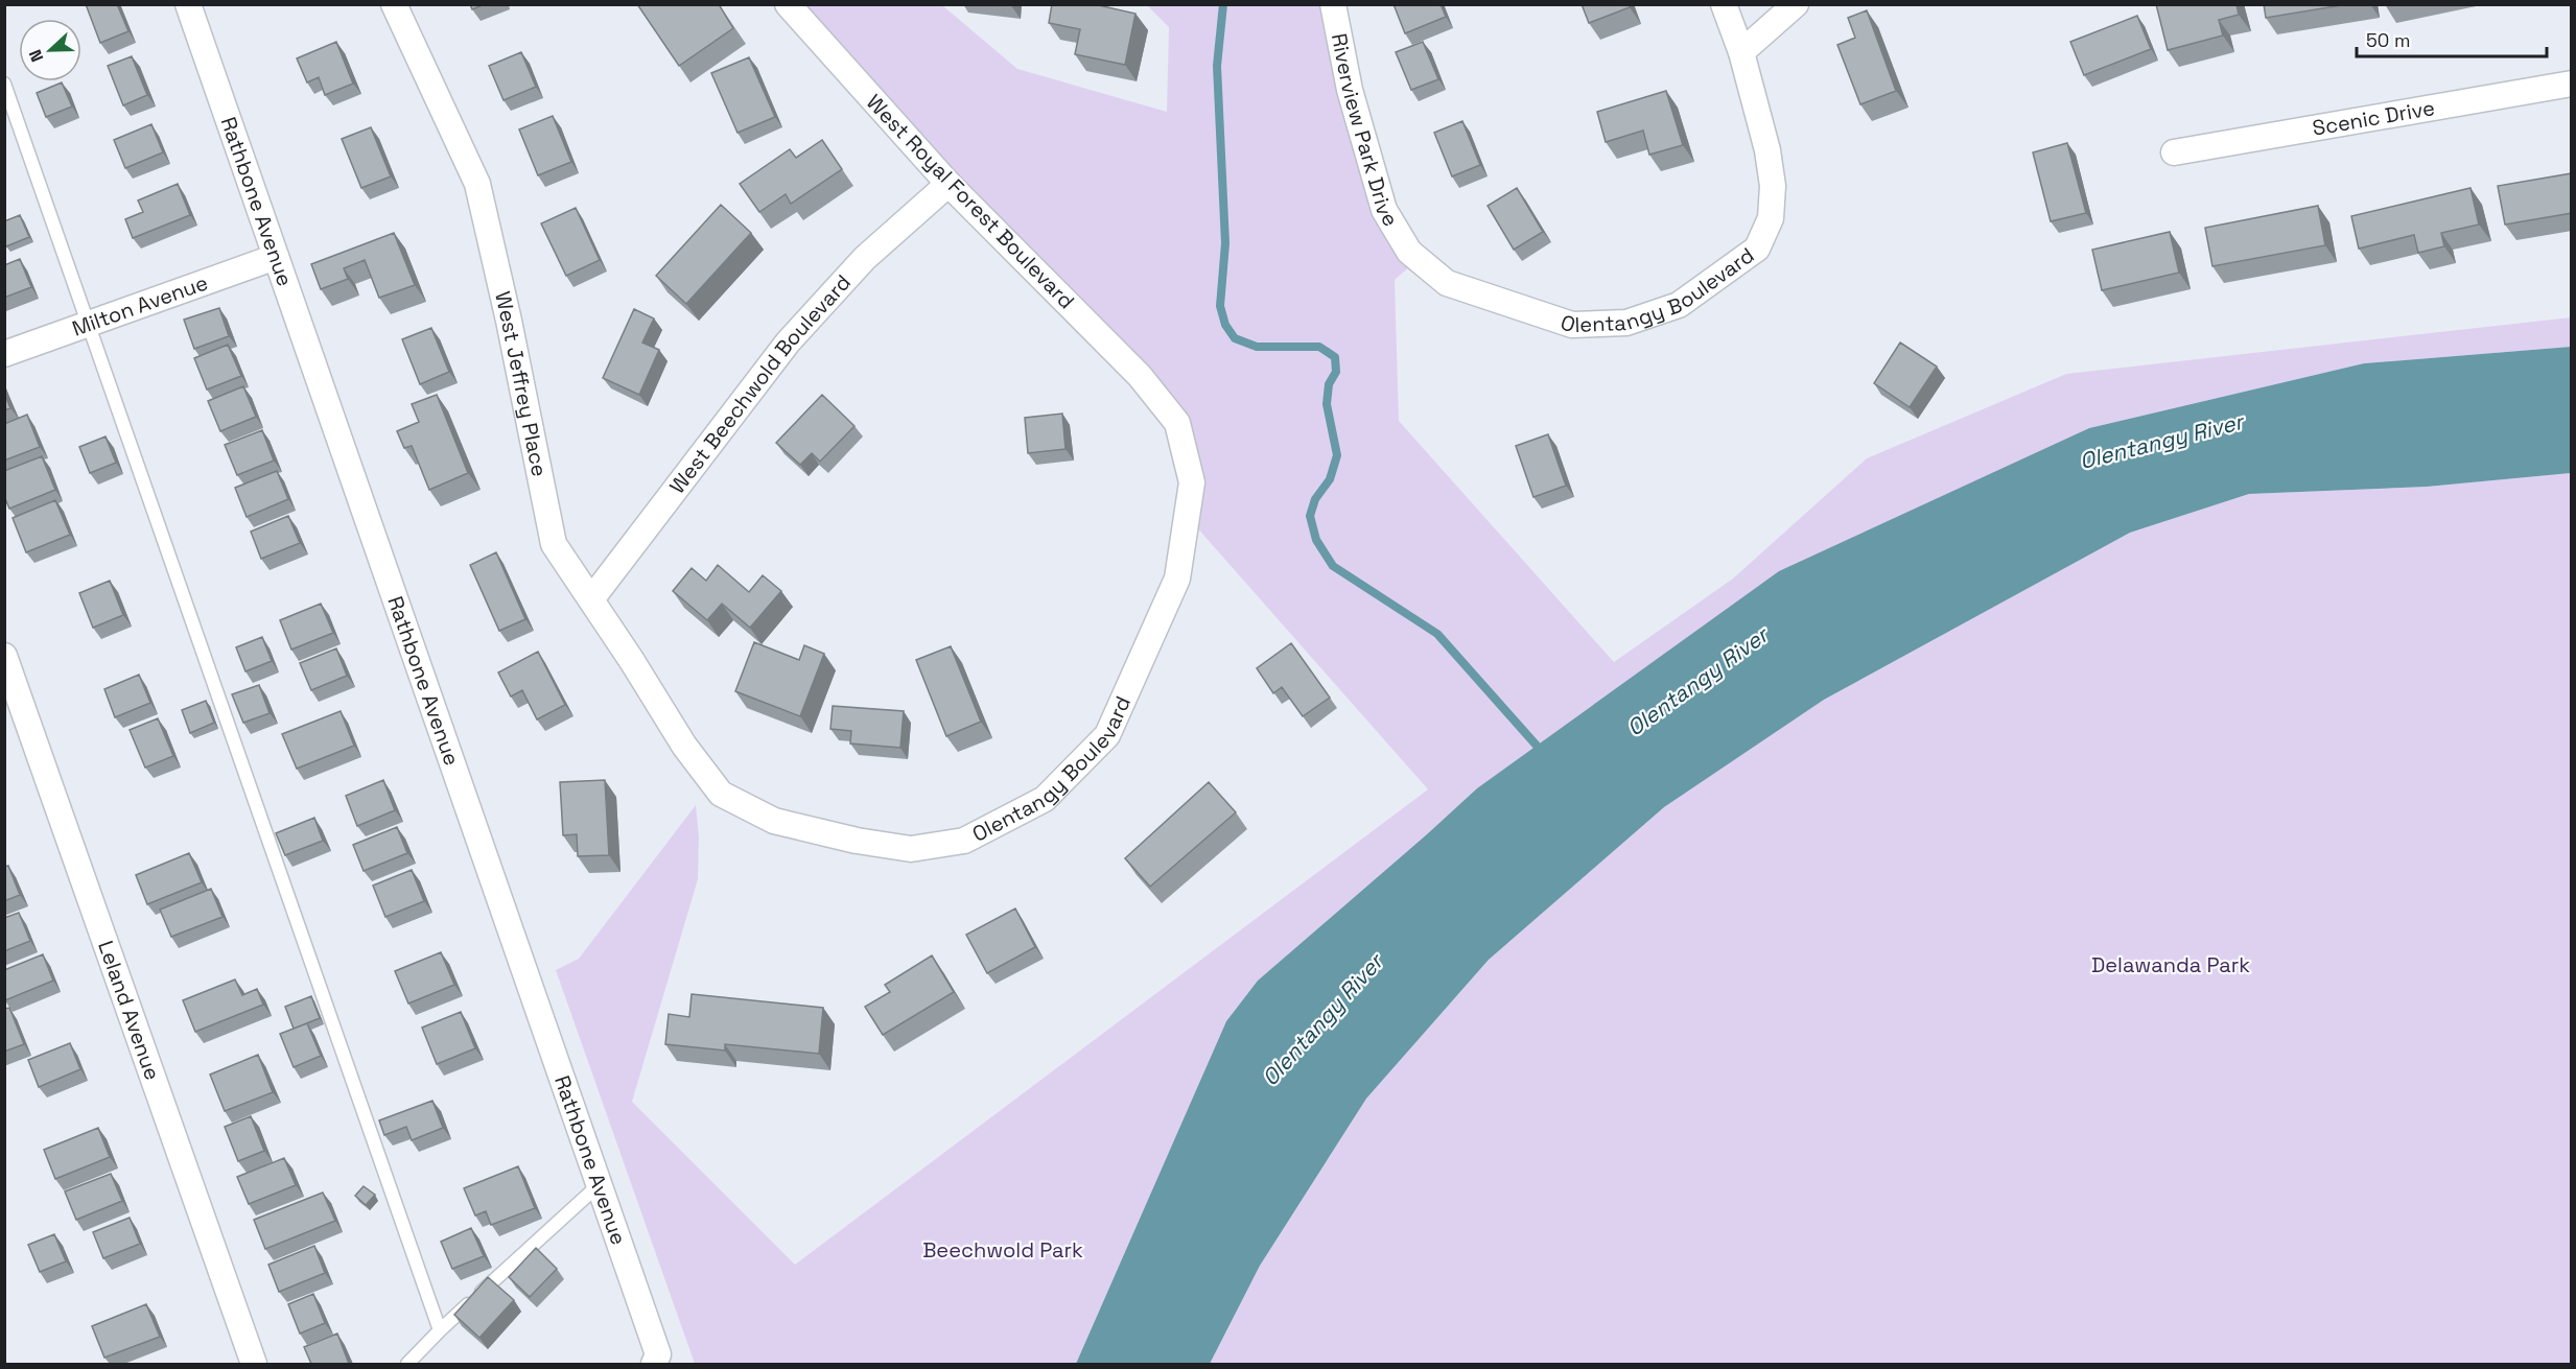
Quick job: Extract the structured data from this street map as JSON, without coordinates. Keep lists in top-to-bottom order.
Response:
{
  "streets": {
    "street": [
      "Scenic Drive",
      "Riverview Park Drive",
      "Rathbone Avenue",
      "West Royal Forest Boulevard",
      "Olentangy Boulevard",
      "Milton Avenue",
      "West Jeffrey Place",
      "West Beechwold Boulevard",
      "Leland Avenue"
    ]
  },
  "crossings": [
    ["Riverview Park Drive", "Olentangy Boulevard"],
    ["Rathbone Avenue", "Milton Avenue"],
    ["West Royal Forest Boulevard", "Olentangy Boulevard"],
    ["West Royal Forest Boulevard", "West Beechwold Boulevard"],
    ["Olentangy Boulevard", "West Jeffrey Place"],
    ["West Jeffrey Place", "West Beechwold Boulevard"]
  ],
  "water": ["Olentangy River"],
  "parks": ["Delawanda Park", "Beechwold Park"],
  "scale_bar": "50 m",
  "north": "left"
}
